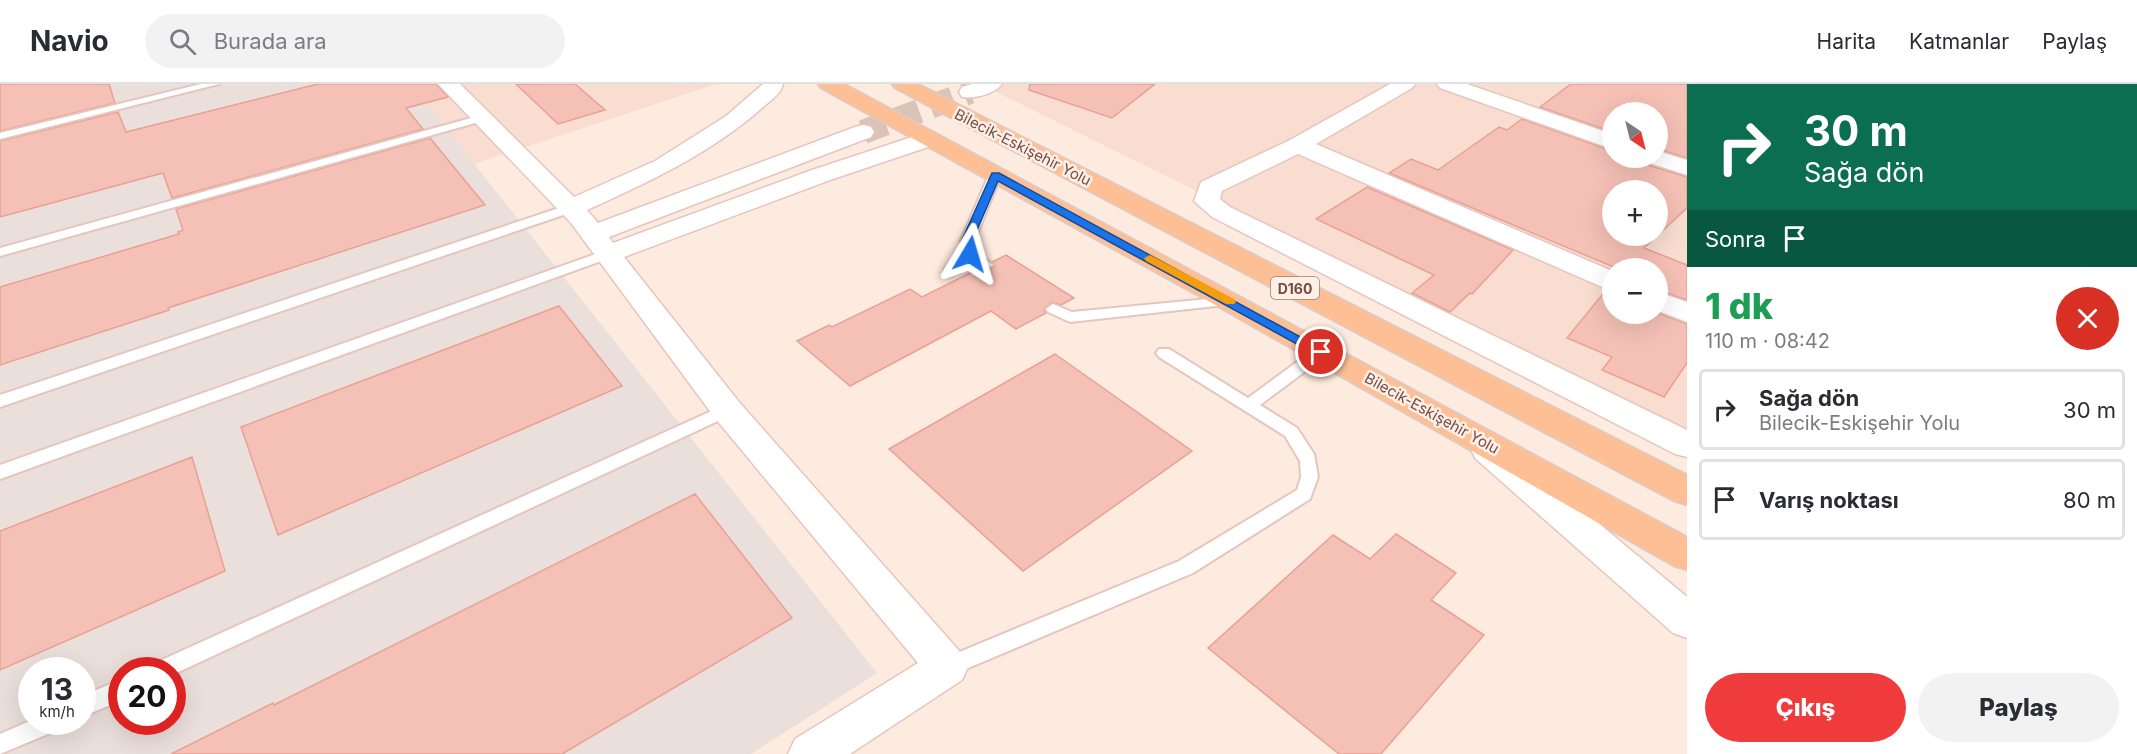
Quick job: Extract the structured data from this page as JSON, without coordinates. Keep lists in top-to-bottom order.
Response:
{
  "streets": {
    "main road": ["Bilecik-Eskişehir Yolu", "D160"]
  },
  "north": "bottom right",
  "page": {
    "header": "Navio",
    "search": "Burada ara",
    "nav": ["Harita", "Katmanlar", "Paylaş"],
    "turn": ["30 m", "Sağa dön"],
    "map_buttons": ["+", "−"],
    "then": "Sonra",
    "heading": ["1 dk", "110 m · 08:42"],
    "list": [
      {
        "name": "Sağa dön",
        "note": "Bilecik-Eskişehir Yolu",
        "value": "30 m"
      },
      {
        "name": "Varış noktası",
        "value": "80 m"
      }
    ],
    "speed": "13 km/h",
    "limit": "20",
    "buttons": ["Çıkış", "Paylaş"]
  }
}
